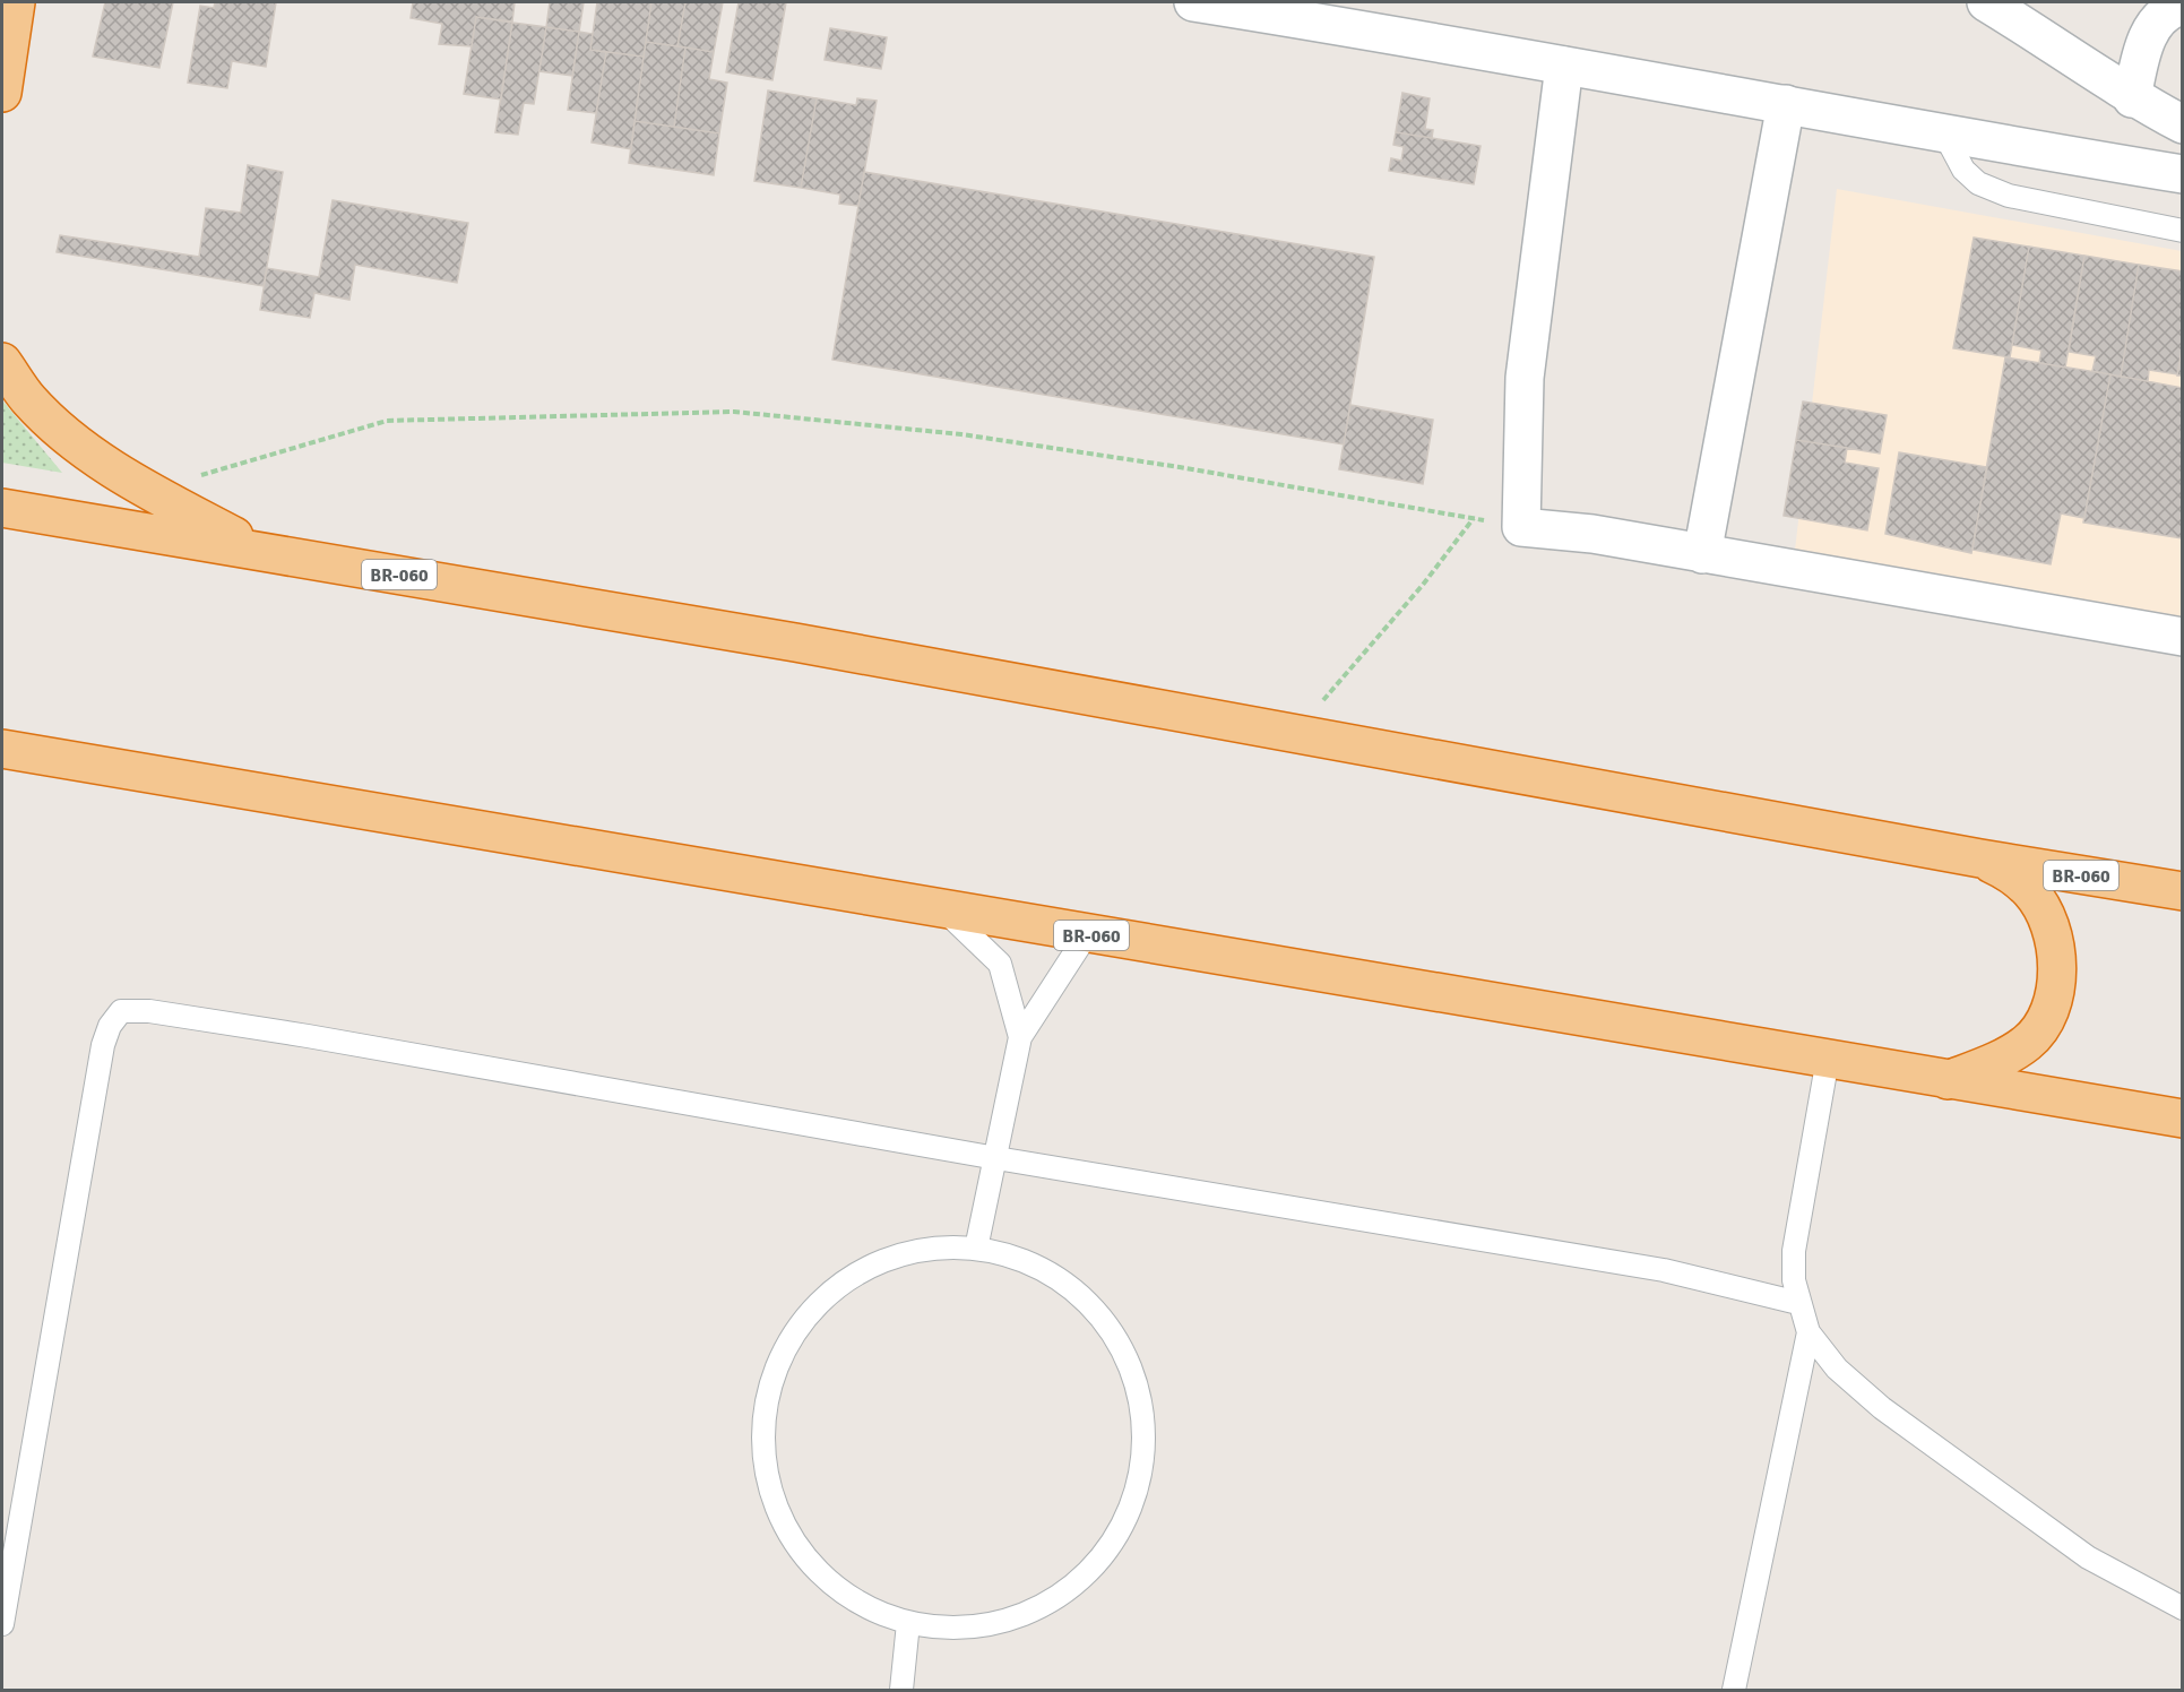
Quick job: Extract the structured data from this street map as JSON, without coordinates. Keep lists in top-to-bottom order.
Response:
{
  "streets": {
    "highway": ["BR-060"]
  }
}
